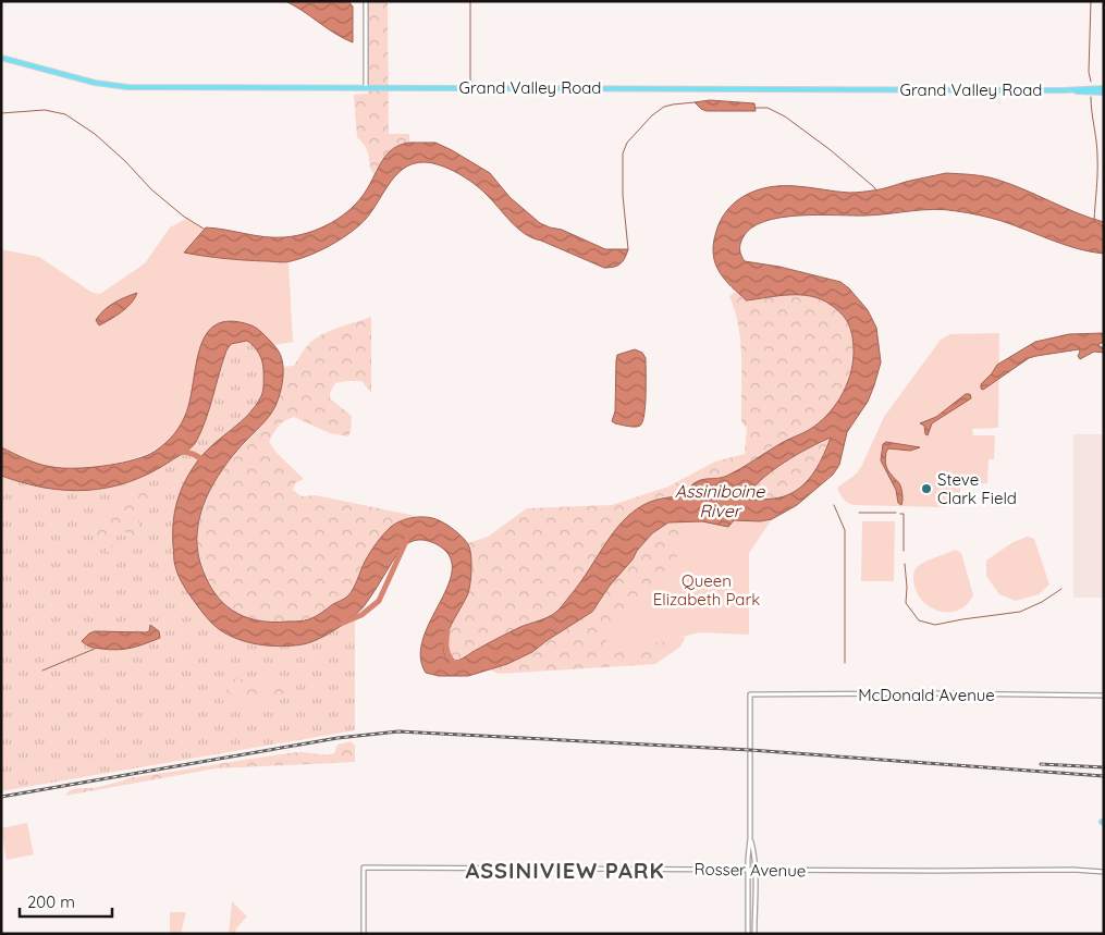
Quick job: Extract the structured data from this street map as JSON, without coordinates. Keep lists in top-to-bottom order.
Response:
{
  "streets": {
    "main road": ["Grand Valley Road"],
    "street": ["McDonald Avenue", "Rosser Avenue"]
  },
  "districts": ["ASSINIVIEW PARK"],
  "water": ["Assiniboine River"],
  "parks": ["Queen Elizabeth Park"],
  "places": ["Steve Clark Field"],
  "scale_bar": "200 m"
}
